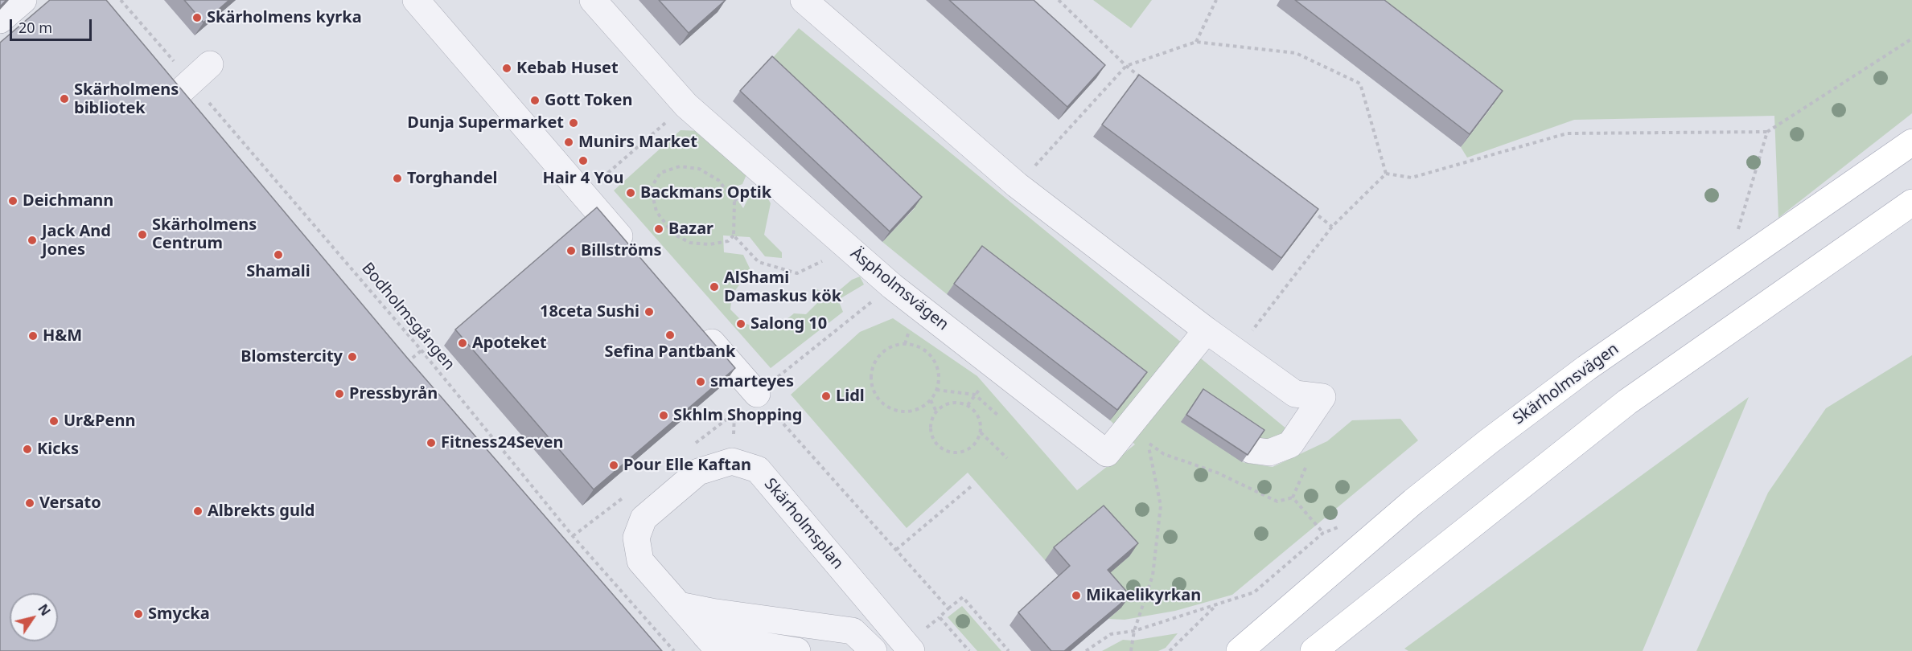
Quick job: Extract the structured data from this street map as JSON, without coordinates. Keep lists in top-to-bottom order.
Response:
{
  "streets": {
    "main road": ["Skärholmsvägen"],
    "street": ["Äspholmsvägen", "Skärholmsplan"],
    "path": ["Bodholmsgången"]
  },
  "places": [
    "Skärholmens kyrka",
    "Kebab Huset",
    "Skärholmens bibliotek",
    "Gott Token",
    "Dunja Supermarket",
    "Munirs Market",
    "Hair 4 You",
    "Torghandel",
    "Backmans Optik",
    "Deichmann",
    "Bazar",
    "Skärholmens Centrum",
    "Jack And Jones",
    "Billströms",
    "Shamali",
    "AlShami Damaskus kök",
    "18ceta Sushi",
    "Salong 10",
    "Sefina Pantbank",
    "H&M",
    "Apoteket",
    "Blomstercity",
    "smarteyes",
    "Pressbyrån",
    "Lidl",
    "Skhlm Shopping",
    "Ur&Penn",
    "Fitness24Seven",
    "Kicks",
    "Pour Elle Kaftan",
    "Versato",
    "Albrekts guld",
    "Mikaelikyrkan",
    "Smycka"
  ],
  "scale_bar": "20 m",
  "north": "top right"
}
